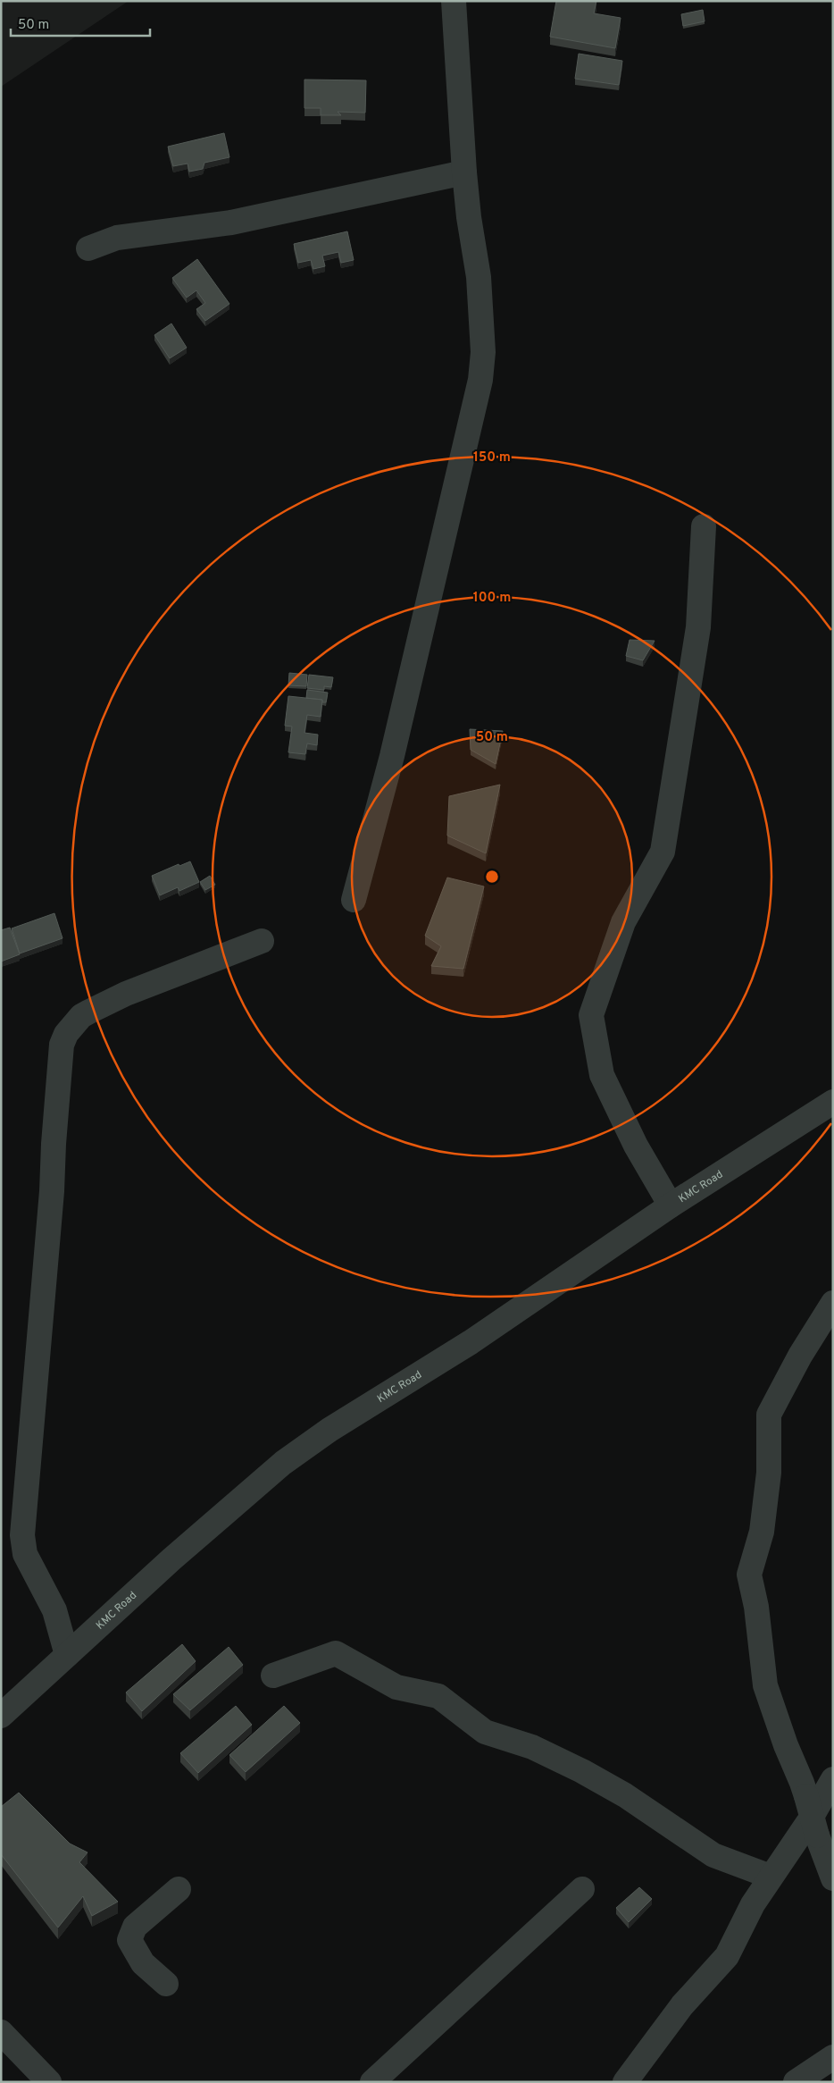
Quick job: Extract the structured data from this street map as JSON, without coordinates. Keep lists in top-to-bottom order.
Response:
{
  "streets": {
    "street": ["KMC Road"]
  },
  "scale_bar": "50 m",
  "rings": ["150 m", "100 m", "50 m"]
}
